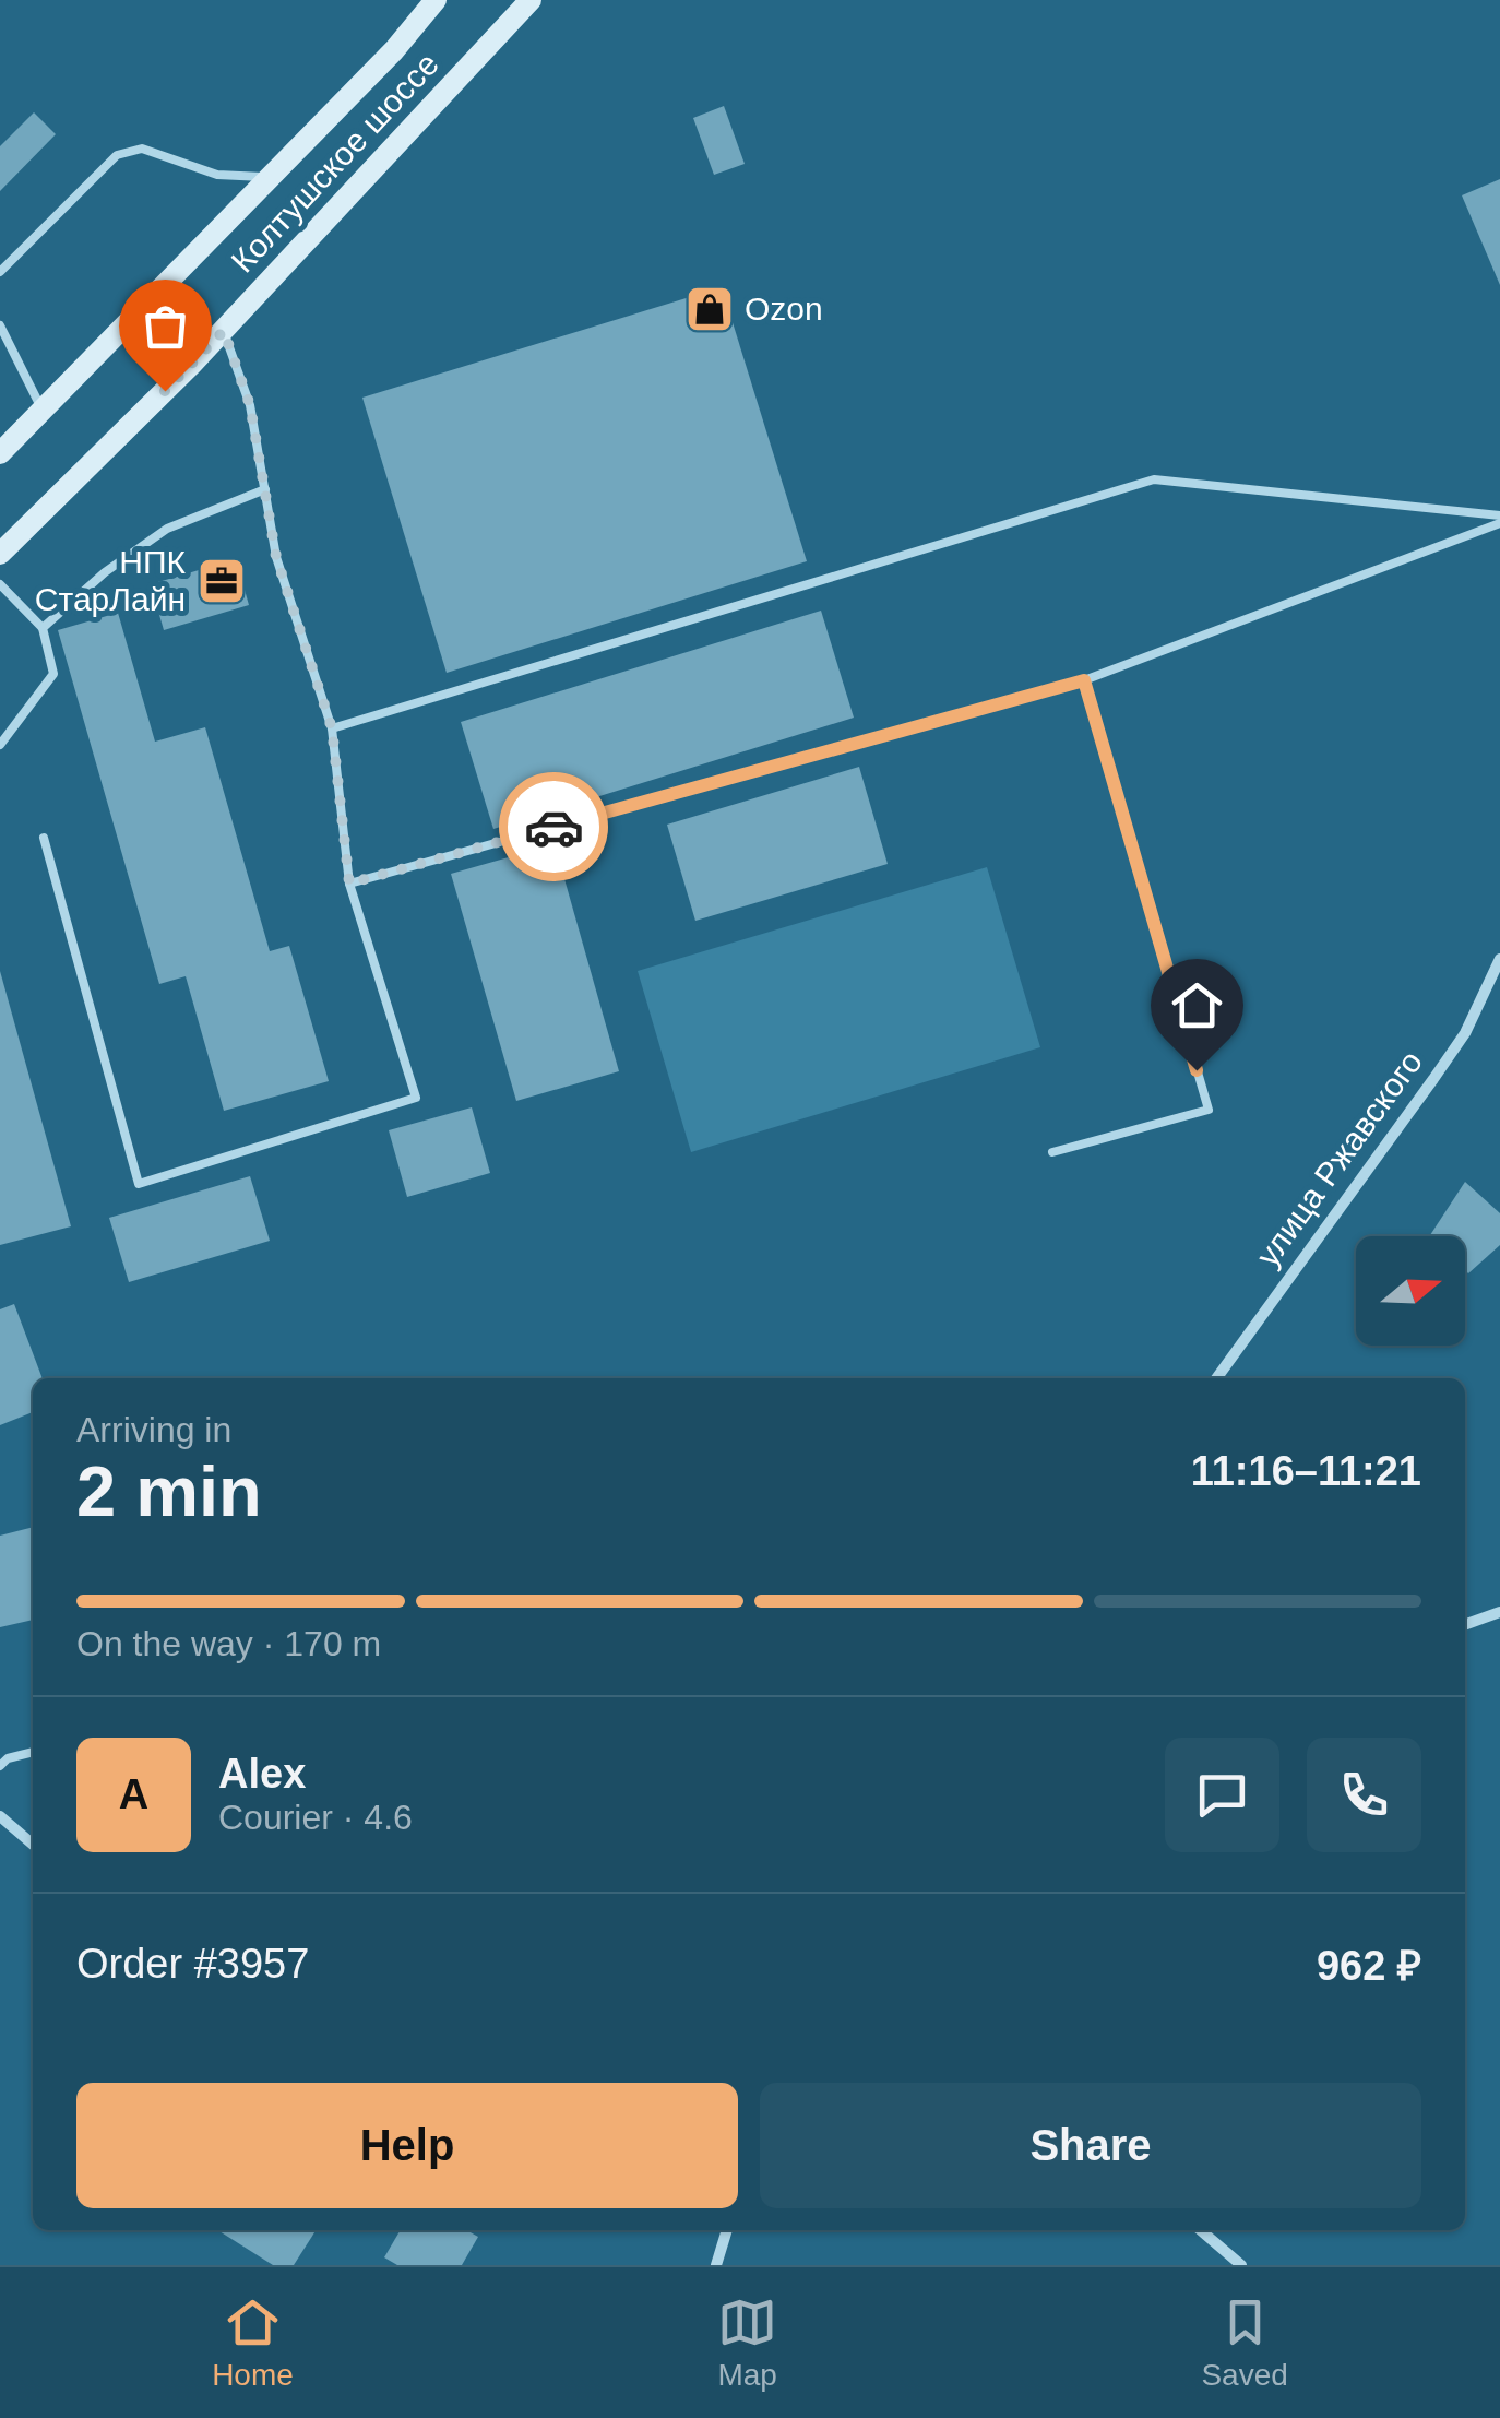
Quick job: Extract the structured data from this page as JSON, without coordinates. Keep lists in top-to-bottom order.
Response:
{
  "streets": {
    "main road": ["Колтушское шоссе"],
    "street": ["улица Ржавского"]
  },
  "places": {
    "shop": ["Ozon"],
    "office": ["НПК СтарЛайн"]
  },
  "north": "right",
  "page": {
    "heading": ["2 min", "Arriving in", "11:16–11:21"],
    "panel": [
      "Alex",
      "Courier · 4.6",
      "Order #3957",
      "962 ₽"
    ],
    "bar": "On the way · 170 m",
    "round": "A",
    "buttons": ["Help", "Share"],
    "tabs": ["Home", "Map", "Saved"]
  }
}
